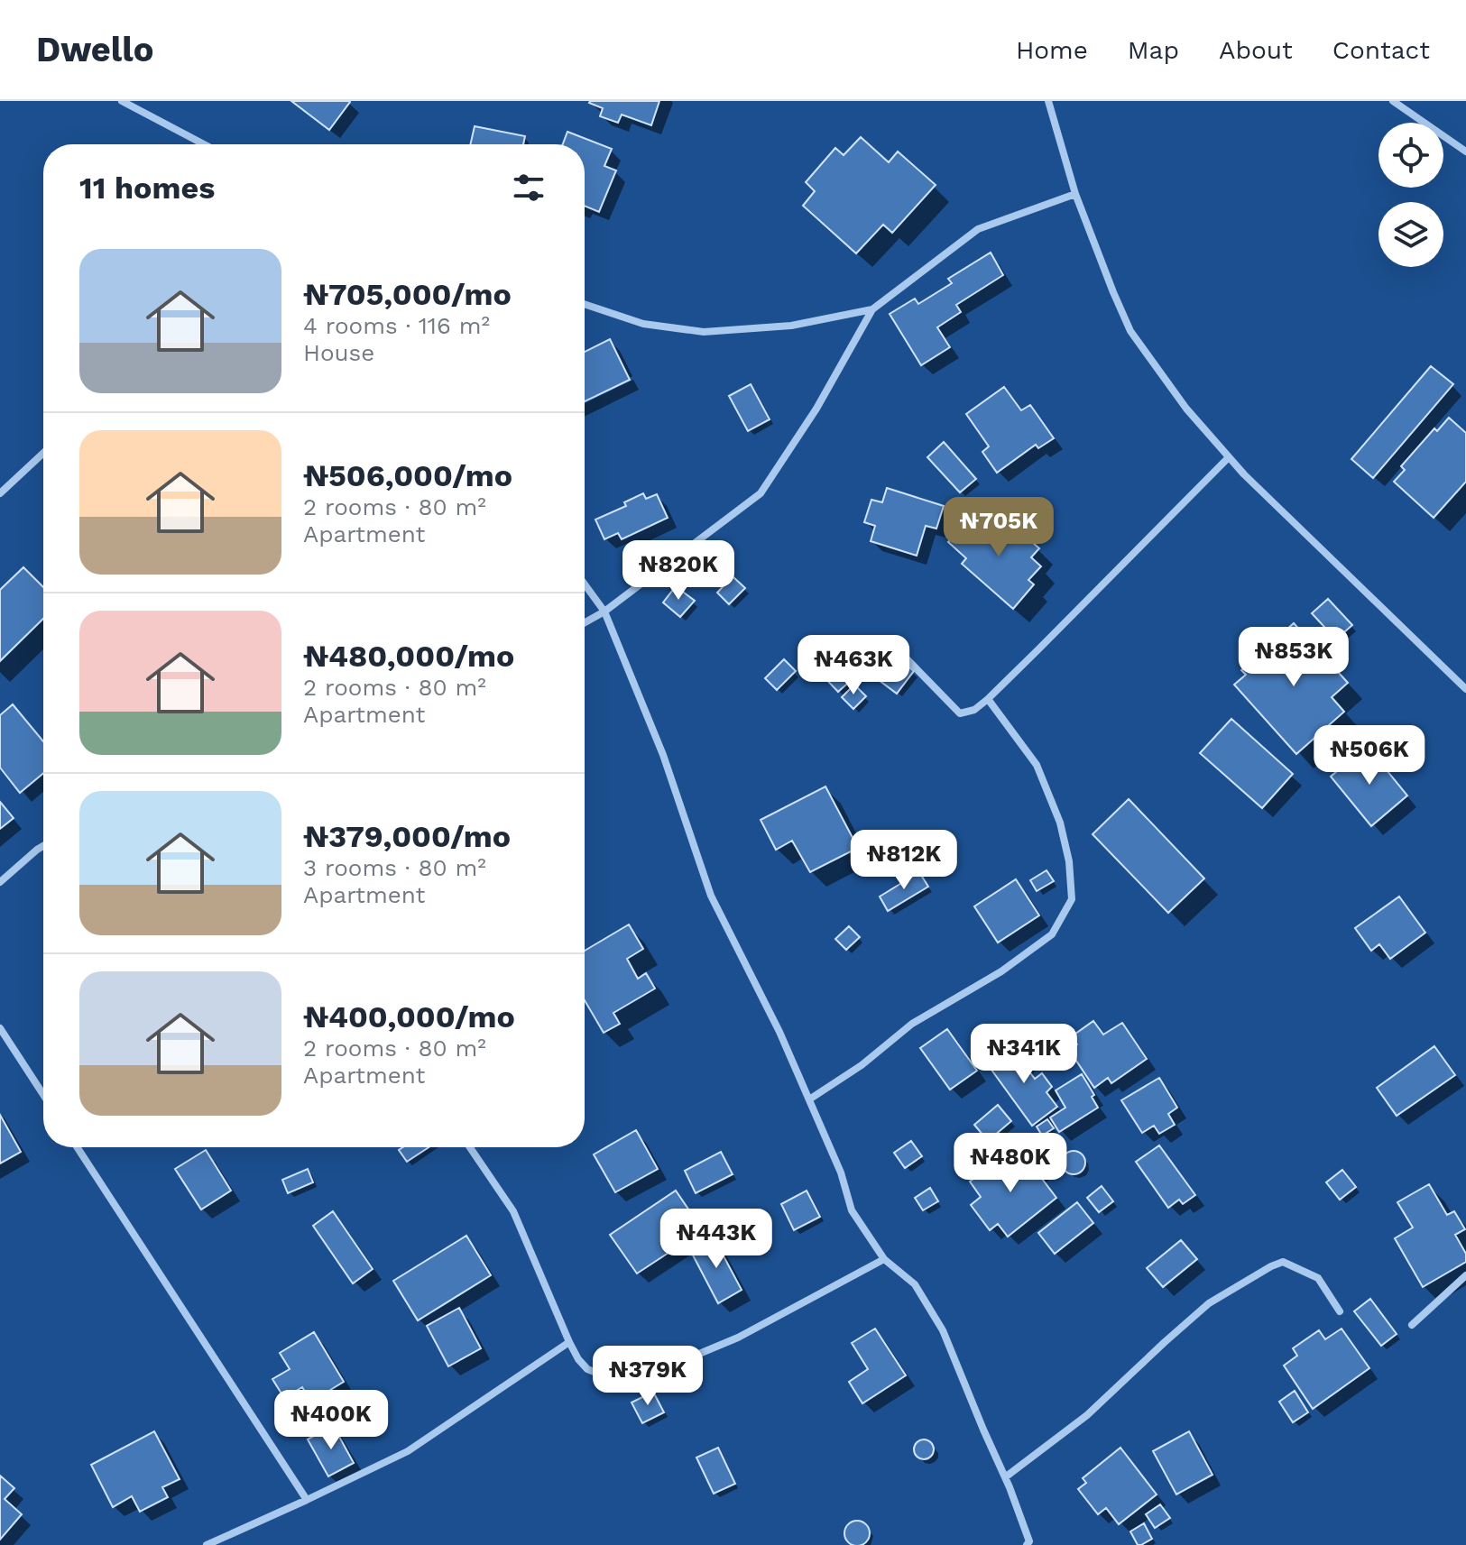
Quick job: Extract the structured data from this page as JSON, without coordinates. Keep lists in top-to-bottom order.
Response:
{
  "page": {
    "header": "Dwello",
    "nav": [
      "Home",
      "Map",
      "About",
      "Contact"
    ],
    "heading": "11 homes",
    "list": [
      {
        "name": "₦705,000/mo",
        "note": "4 rooms · 116 m² · House"
      },
      {
        "name": "₦506,000/mo",
        "note": "2 rooms · 80 m² · Apartment"
      },
      {
        "name": "₦480,000/mo",
        "note": "2 rooms · 80 m² · Apartment"
      },
      {
        "name": "₦379,000/mo",
        "note": "3 rooms · 80 m² · Apartment"
      },
      {
        "name": "₦400,000/mo",
        "note": "2 rooms · 80 m² · Apartment"
      }
    ],
    "price": [
      "₦705K",
      "₦820K",
      "₦853K",
      "₦463K",
      "₦506K",
      "₦812K",
      "₦341K",
      "₦480K",
      "₦443K",
      "₦379K",
      "₦400K"
    ]
  }
}
